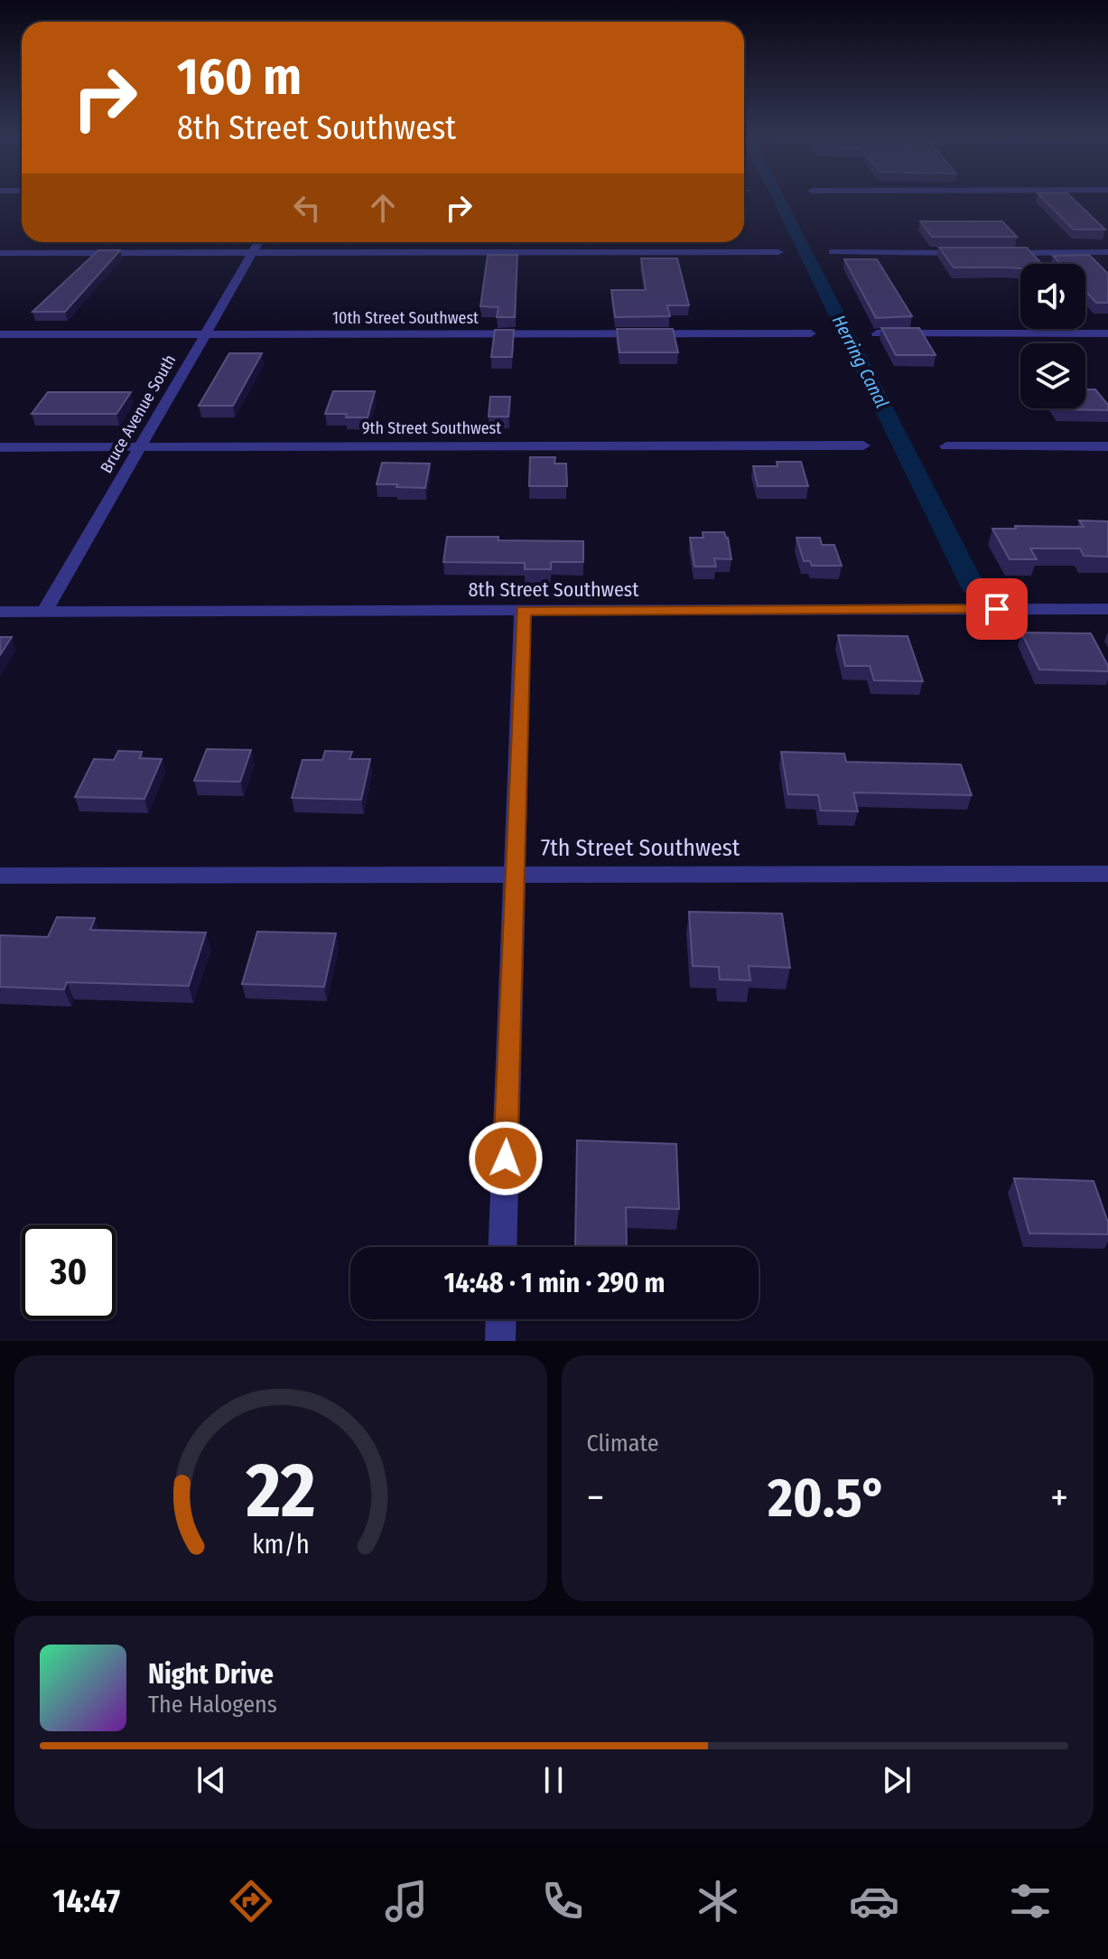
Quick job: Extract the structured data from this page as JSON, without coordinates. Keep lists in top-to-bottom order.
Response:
{
  "streets": {
    "street": [
      "10th Street Southwest",
      "Bruce Avenue South",
      "9th Street Southwest",
      "8th Street Southwest",
      "7th Street Southwest"
    ]
  },
  "crossings": [
    ["10th Street Southwest", "Bruce Avenue South"],
    ["Bruce Avenue South", "9th Street Southwest"],
    ["Bruce Avenue South", "8th Street Southwest"]
  ],
  "water": ["Herring Canal"],
  "page": {
    "turn": ["160 m", "8th Street Southwest"],
    "limit": "30",
    "trip": "14:48 · 1 min · 290 m",
    "tile": "Climate",
    "heat": ["−", "20.5°", "+"],
    "song": ["Night Drive", "The Halogens"],
    "tabs": "14:47",
    "gauge": ["22", "km/h"]
  }
}
